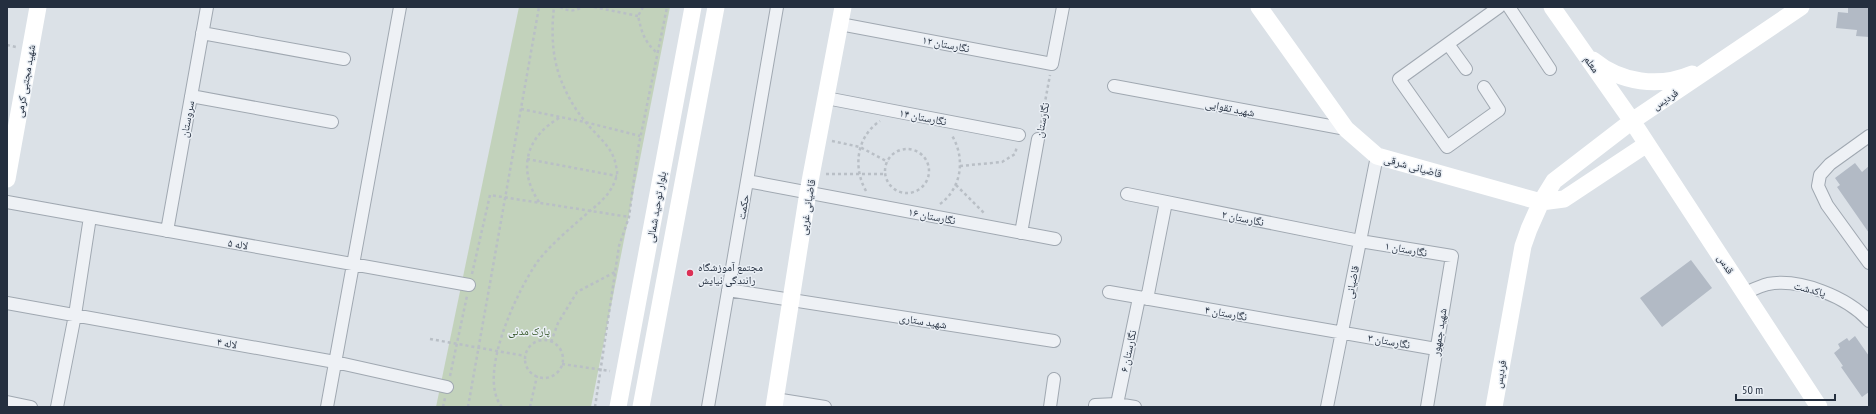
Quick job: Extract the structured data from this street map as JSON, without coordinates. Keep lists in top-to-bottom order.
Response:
{
  "streets": {
    "street": [
      "نگارستان ۱۲",
      "معلم",
      "شهید مجتبی کرمی",
      "فردیس",
      "شهید تقوایی",
      "نگارستان ۱۴",
      "سروستان",
      "نگارستان",
      "قاضیانی شرقی",
      "بلوار توحید شمالی",
      "حکمت",
      "قاضیانی غربی",
      "نگارستان ۱۶",
      "نگارستان ۲",
      "لاله ۵",
      "نگارستان ۱",
      "قدس",
      "قاضیانی",
      "پاکدشت",
      "نگارستان ۴",
      "شهید ستاری",
      "شهید جمهور",
      "نگارستان ۳",
      "لاله ۴",
      "نگارستان ۶"
    ]
  },
  "crossings": [
    ["نگارستان ۱۲", "نگارستان"],
    ["نگارستان ۱۲", "قاضیانی غربی"],
    ["معلم", "فردیس"],
    ["معلم", "قدس"],
    ["فردیس", "قاضیانی شرقی"],
    ["فردیس", "قدس"],
    ["شهید تقوایی", "قاضیانی شرقی"],
    ["نگارستان ۱۴", "قاضیانی غربی"],
    ["سروستان", "لاله ۵"],
    ["نگارستان", "نگارستان ۱۶"],
    ["قاضیانی شرقی", "قاضیانی"],
    ["حکمت", "نگارستان ۱۶"],
    ["حکمت", "شهید ستاری"],
    ["قاضیانی غربی", "نگارستان ۱۶"],
    ["قاضیانی غربی", "شهید ستاری"],
    ["نگارستان ۲", "نگارستان ۱"],
    ["نگارستان ۲", "قاضیانی"],
    ["نگارستان ۲", "نگارستان ۶"],
    ["نگارستان ۱", "قاضیانی"],
    ["نگارستان ۱", "شهید جمهور"],
    ["قدس", "پاکدشت"],
    ["قاضیانی", "نگارستان ۴"],
    ["قاضیانی", "نگارستان ۳"],
    ["نگارستان ۴", "نگارستان ۳"],
    ["نگارستان ۴", "نگارستان ۶"],
    ["شهید جمهور", "نگارستان ۳"]
  ],
  "parks": ["پارک مدنی"],
  "places": ["مجتمع آموزشگاه رانندگی نیایش"],
  "scale_bar": "50 m"
}
